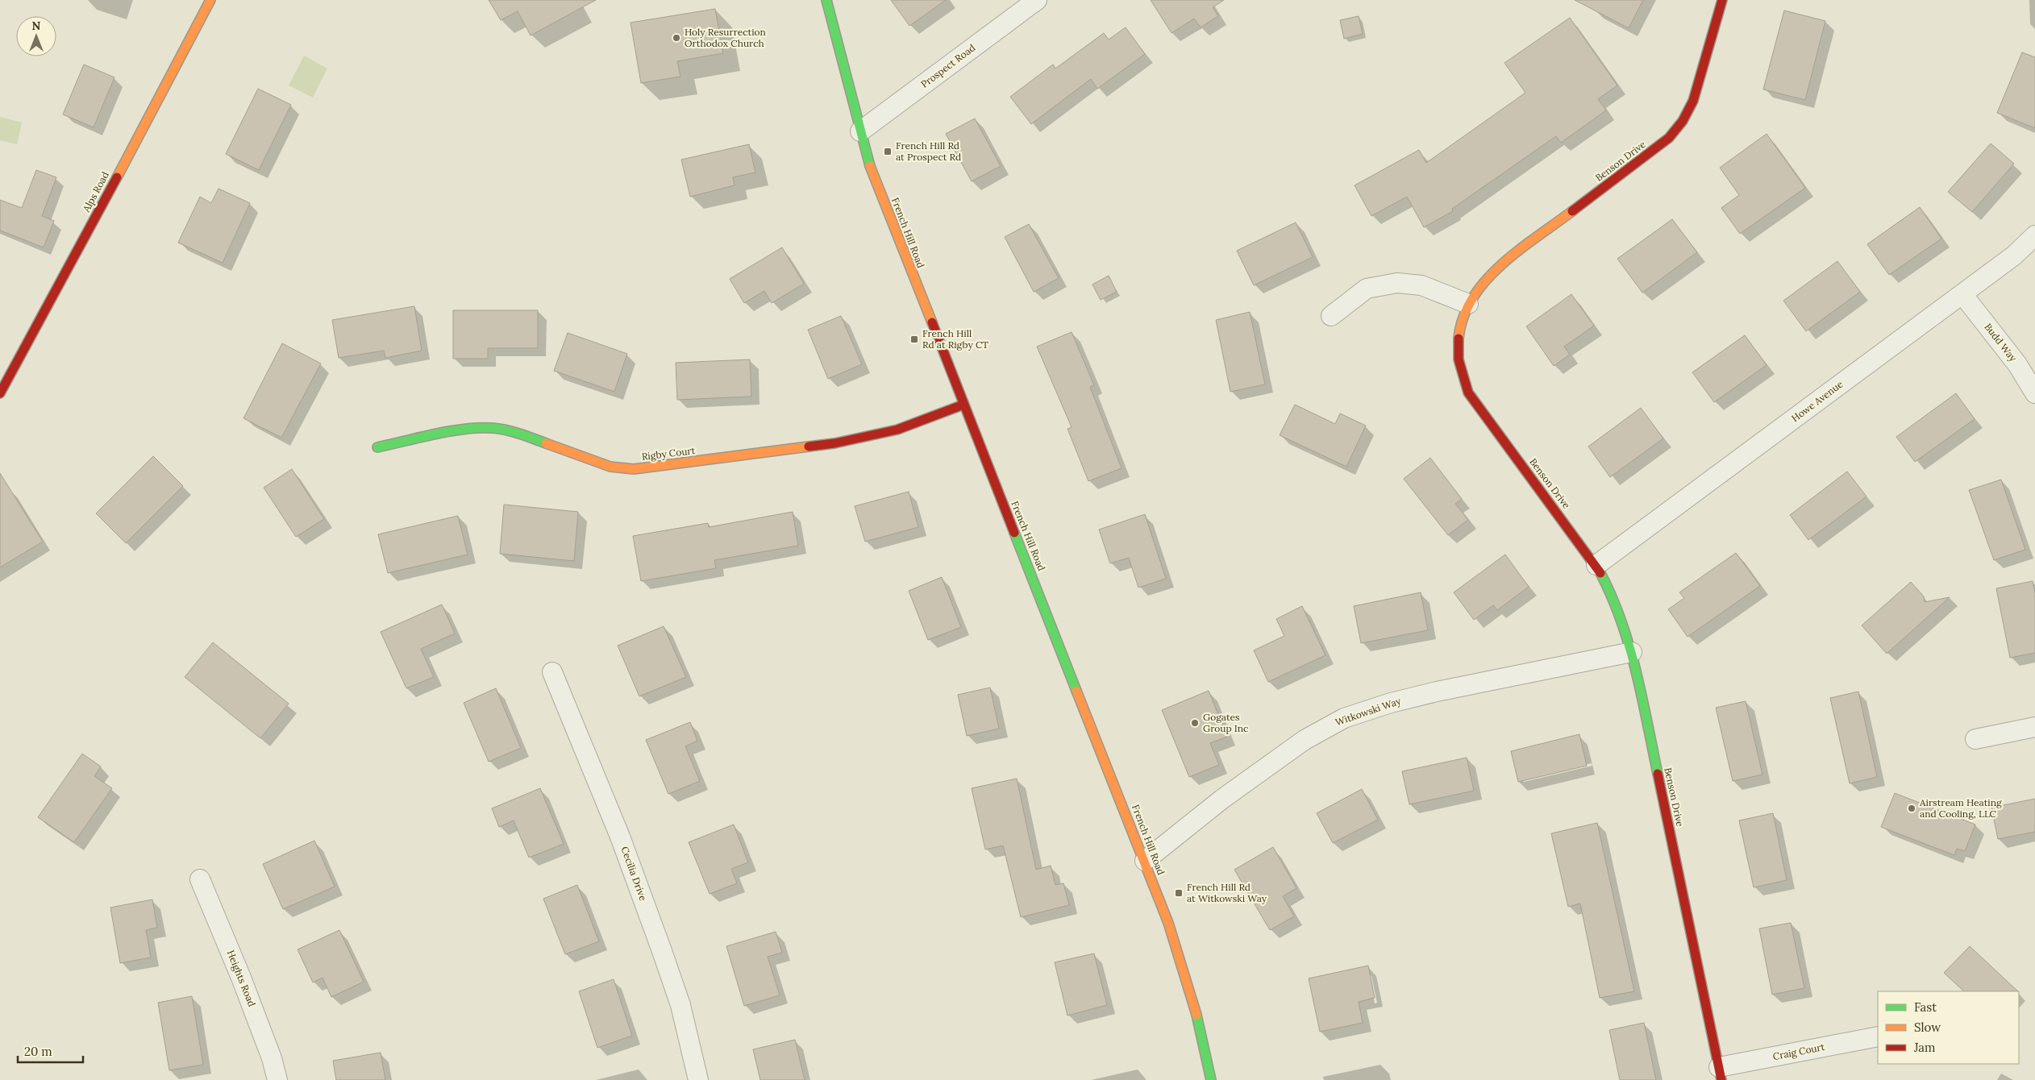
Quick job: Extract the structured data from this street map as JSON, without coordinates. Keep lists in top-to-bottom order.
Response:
{
  "streets": {
    "street": [
      "Prospect Road",
      "Benson Drive",
      "Alps Road",
      "French Hill Road",
      "Budd Way",
      "Howe Avenue",
      "Rigby Court",
      "Witkowski Way",
      "Cecilia Drive",
      "Heights Road",
      "Craig Court"
    ]
  },
  "crossings": [
    ["Prospect Road", "French Hill Road"],
    ["Benson Drive", "Howe Avenue"],
    ["Benson Drive", "Witkowski Way"],
    ["Benson Drive", "Craig Court"],
    ["French Hill Road", "Rigby Court"],
    ["French Hill Road", "Witkowski Way"],
    ["Budd Way", "Howe Avenue"]
  ],
  "places": {
    "other": ["Holy Resurrection Orthodox Church", "Gogates Group Inc", "Airstream Heating and Cooling, LLC"],
    "transit": ["French Hill Rd at Prospect Rd", "French Hill Rd at Rigby CT", "French Hill Rd at Witkowski Way"]
  },
  "legend": ["Fast", "Slow", "Jam"],
  "scale_bar": "20 m",
  "north": "top"
}
